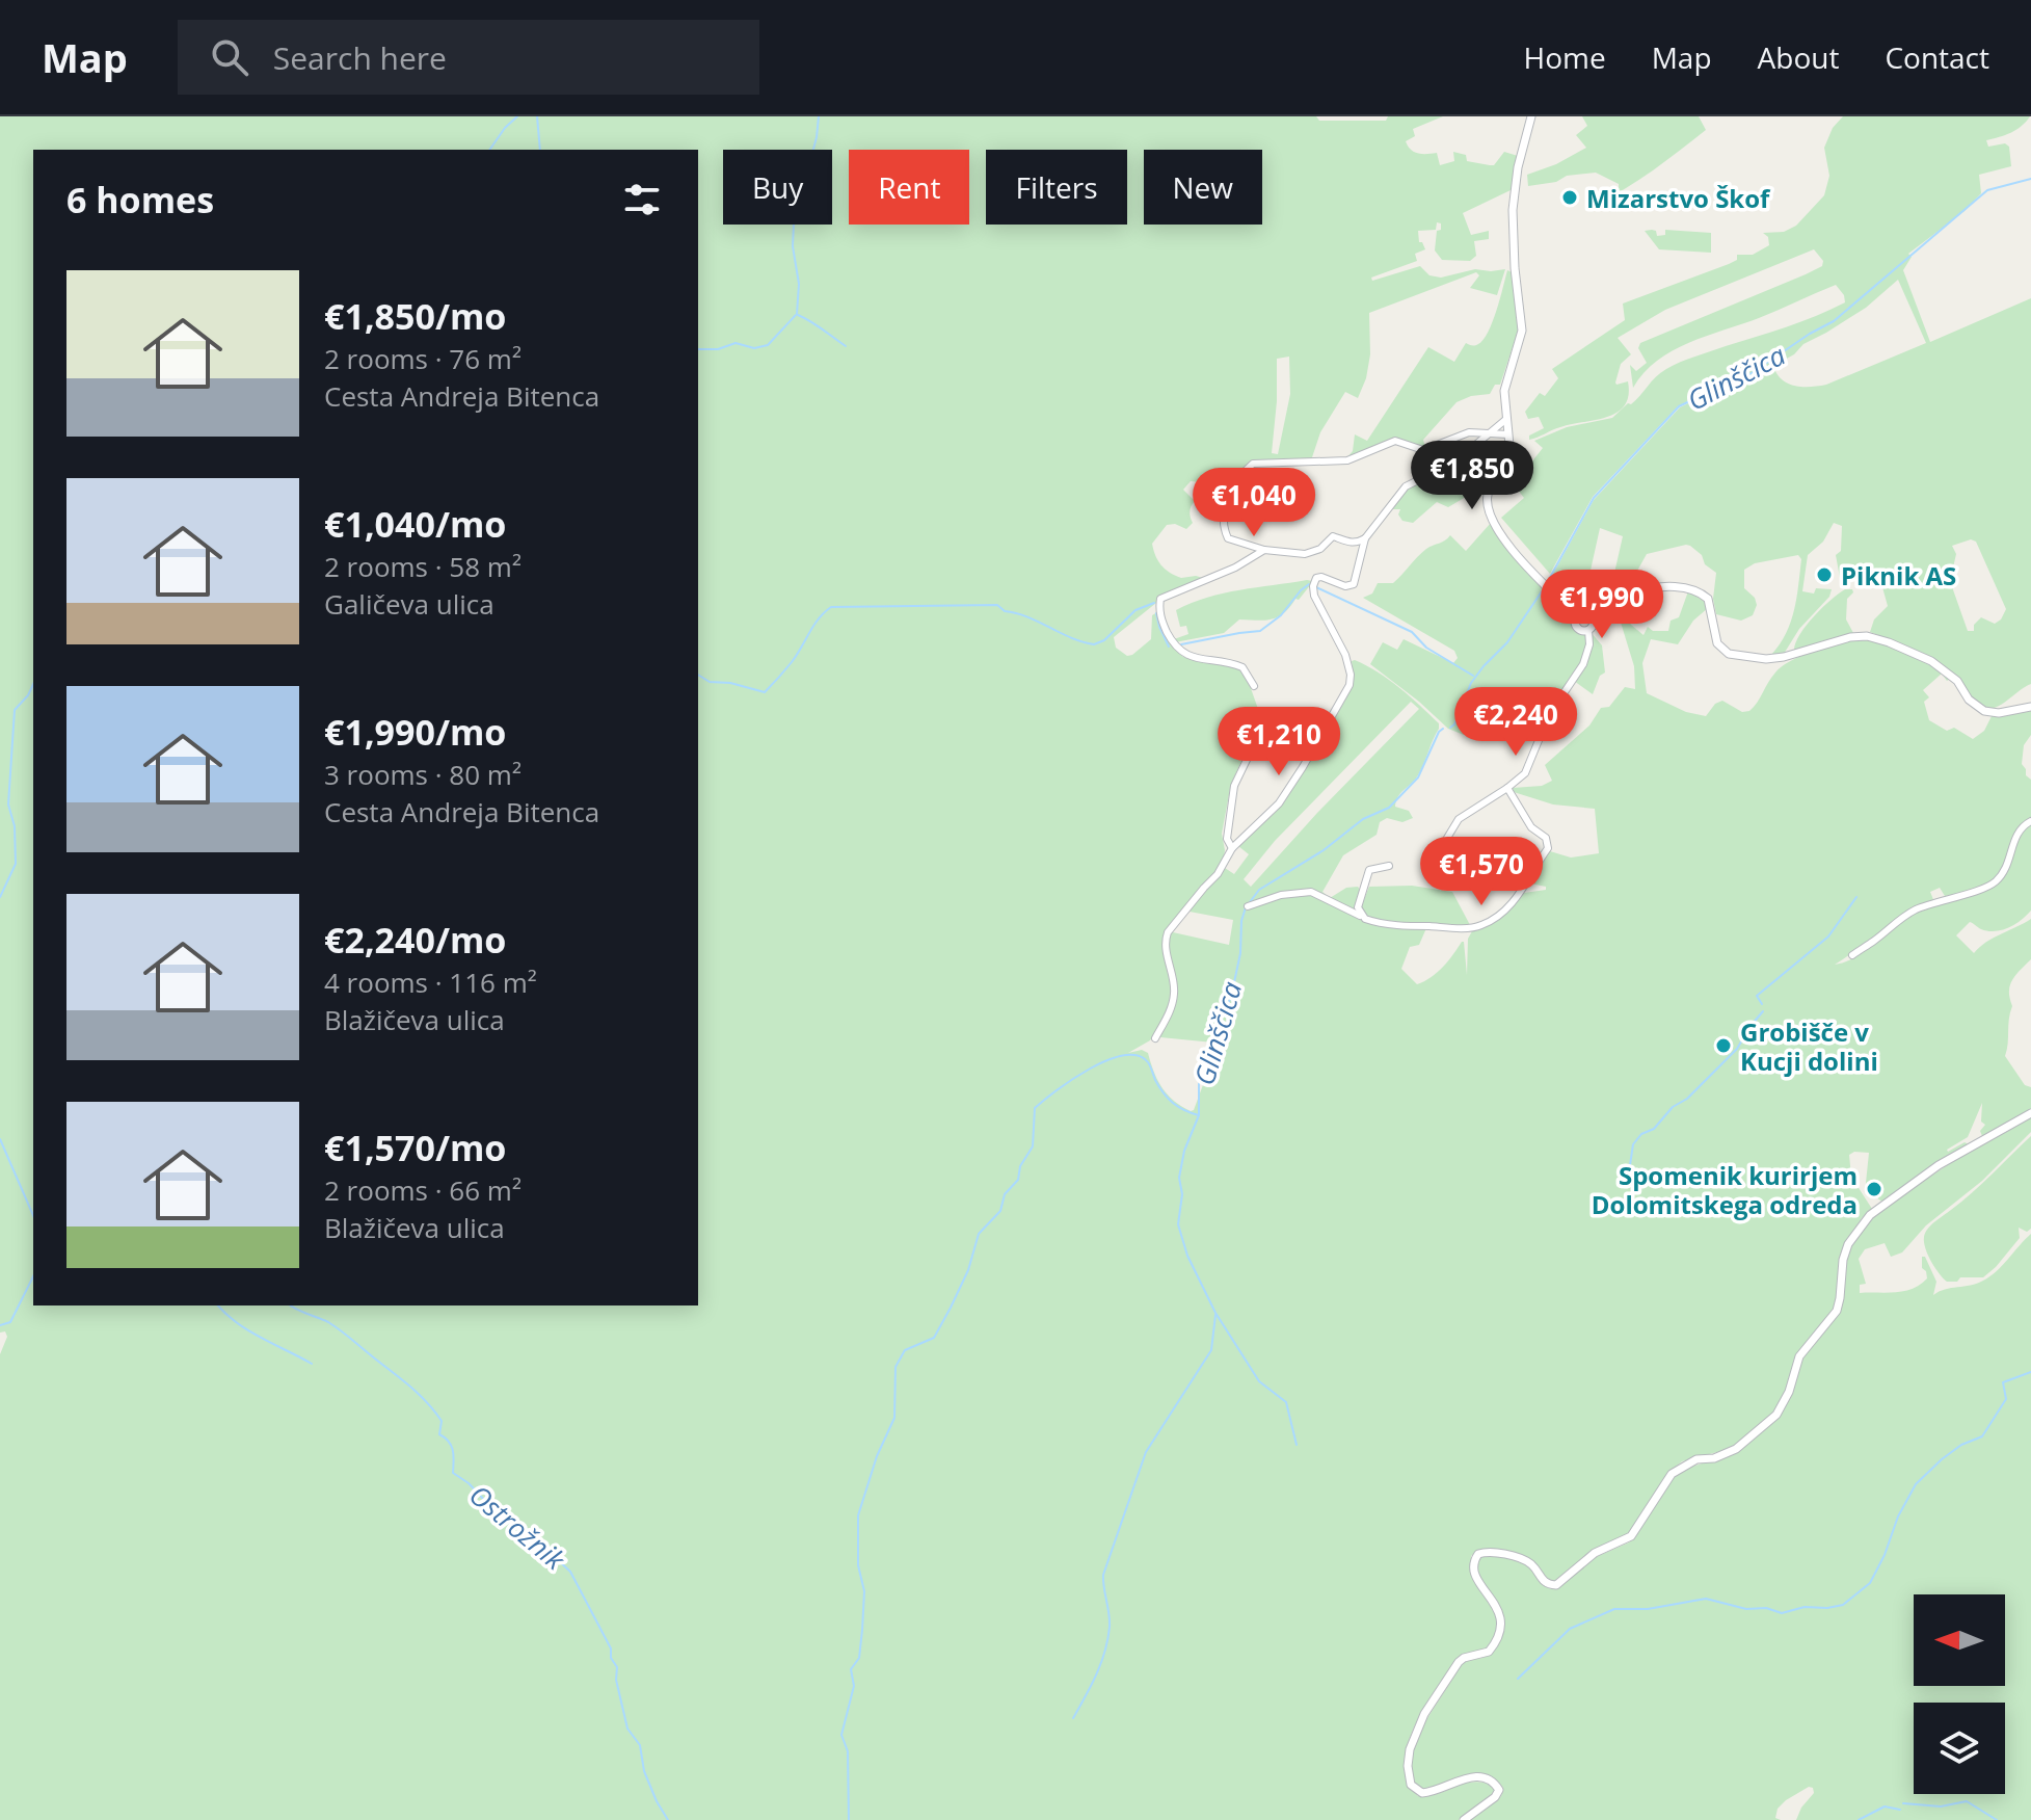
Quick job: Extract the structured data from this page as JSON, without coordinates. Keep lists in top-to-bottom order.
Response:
{
  "water": ["Glinščica", "Ostrožnik"],
  "places": [
    "Mizarstvo Škof",
    "Piknik AS",
    "Grobišče v Kucji dolini",
    "Spomenik kurirjem Dolomitskega odreda"
  ],
  "north": "left",
  "page": {
    "header": "Map",
    "search": "Search here",
    "nav": [
      "Home",
      "Map",
      "About",
      "Contact"
    ],
    "chip": [
      "Buy",
      "Rent",
      "Filters",
      "New"
    ],
    "heading": "6 homes",
    "list": [
      {
        "name": "€1,850/mo",
        "note": "2 rooms · 76 m² · Cesta Andreja Bitenca"
      },
      {
        "name": "€1,040/mo",
        "note": "2 rooms · 58 m² · Galičeva ulica"
      },
      {
        "name": "€1,990/mo",
        "note": "3 rooms · 80 m² · Cesta Andreja Bitenca"
      },
      {
        "name": "€2,240/mo",
        "note": "4 rooms · 116 m² · Blažičeva ulica"
      },
      {
        "name": "€1,570/mo",
        "note": "2 rooms · 66 m² · Blažičeva ulica"
      }
    ],
    "price": [
      "€1,850",
      "€1,040",
      "€1,990",
      "€2,240",
      "€1,210",
      "€1,570"
    ]
  }
}
